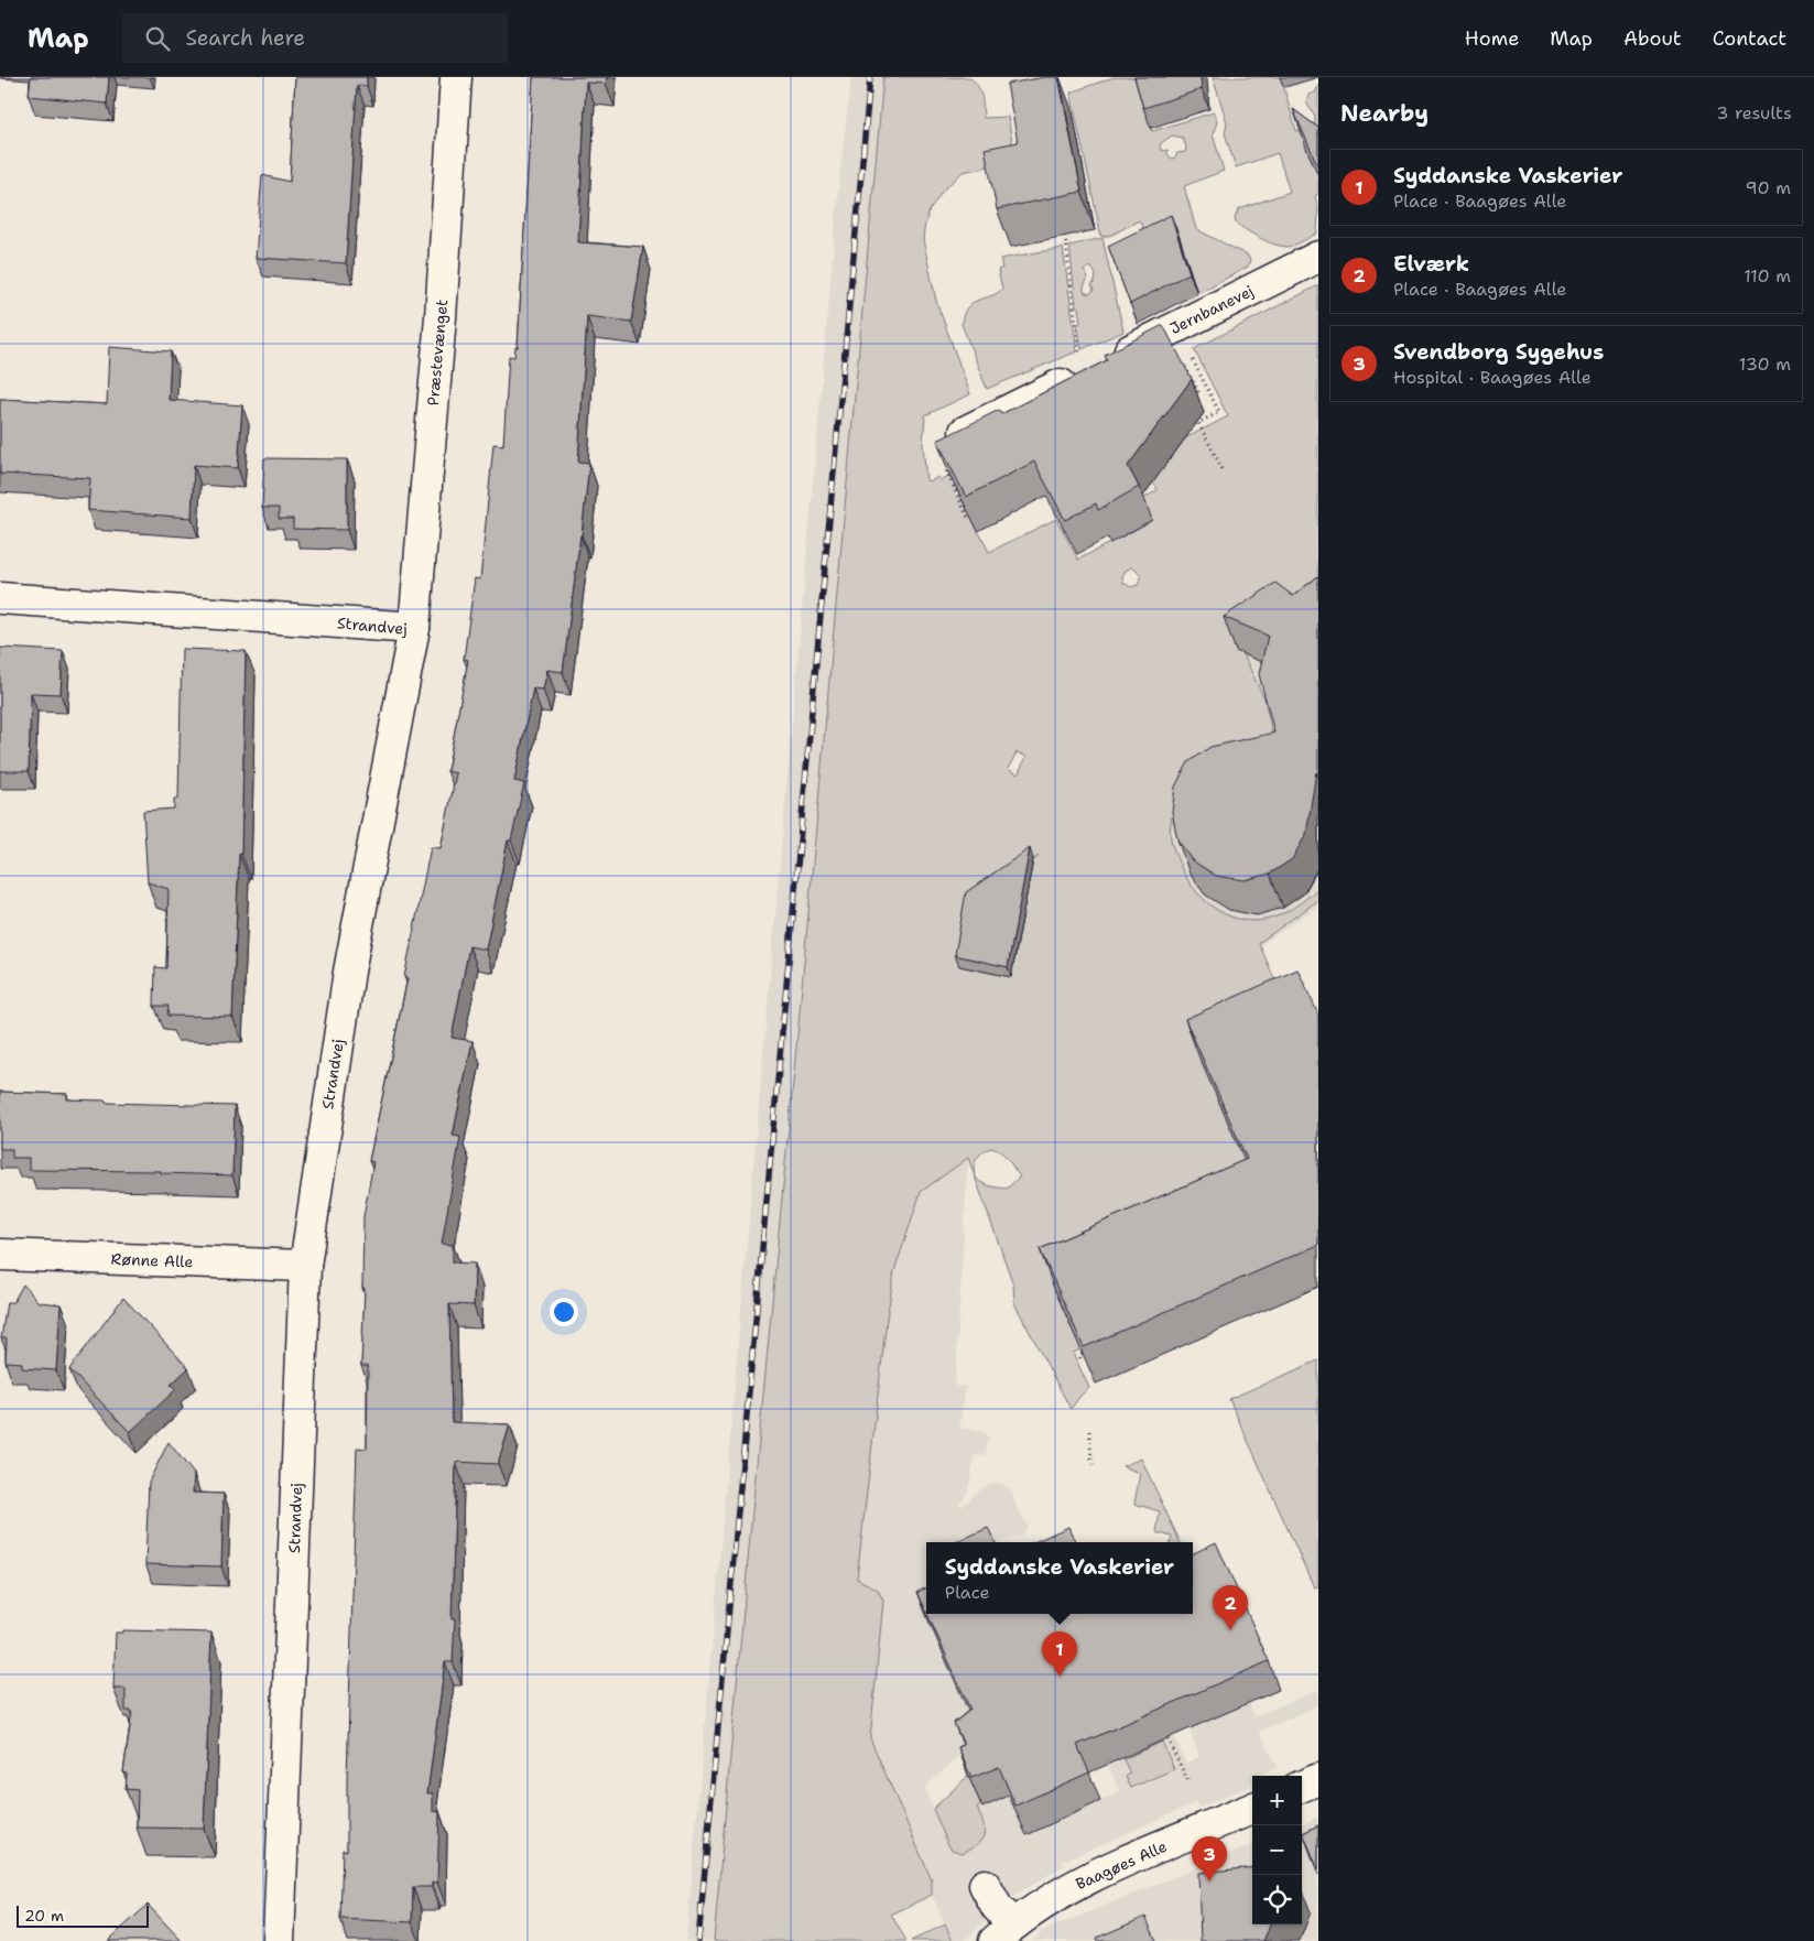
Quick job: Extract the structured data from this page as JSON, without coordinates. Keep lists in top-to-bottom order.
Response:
{
  "streets": {
    "street": [
      "Jernbanevej",
      "Præstevænget",
      "Strandvej",
      "Rønne Alle",
      "Baagøes Alle"
    ]
  },
  "crossings": [
    ["Præstevænget", "Strandvej"],
    ["Strandvej", "Rønne Alle"]
  ],
  "scale_bar": "20 m",
  "page": {
    "header": "Map",
    "search": "Search here",
    "nav": [
      "Home",
      "Map",
      "About",
      "Contact"
    ],
    "heading": ["Nearby", "3 results"],
    "list": [
      {
        "mark": "1",
        "name": "Syddanske Vaskerier",
        "note": "Place · Baagøes Alle",
        "value": "90 m"
      },
      {
        "mark": "2",
        "name": "Elværk",
        "note": "Place · Baagøes Alle",
        "value": "110 m"
      },
      {
        "mark": "3",
        "name": "Svendborg Sygehus",
        "note": "Hospital · Baagøes Alle",
        "value": "130 m"
      }
    ],
    "popup": ["Syddanske Vaskerier", "Place"],
    "pins": ["2", "1", "3"],
    "map_buttons": ["+", "−"],
    "scale": "20 m"
  }
}
